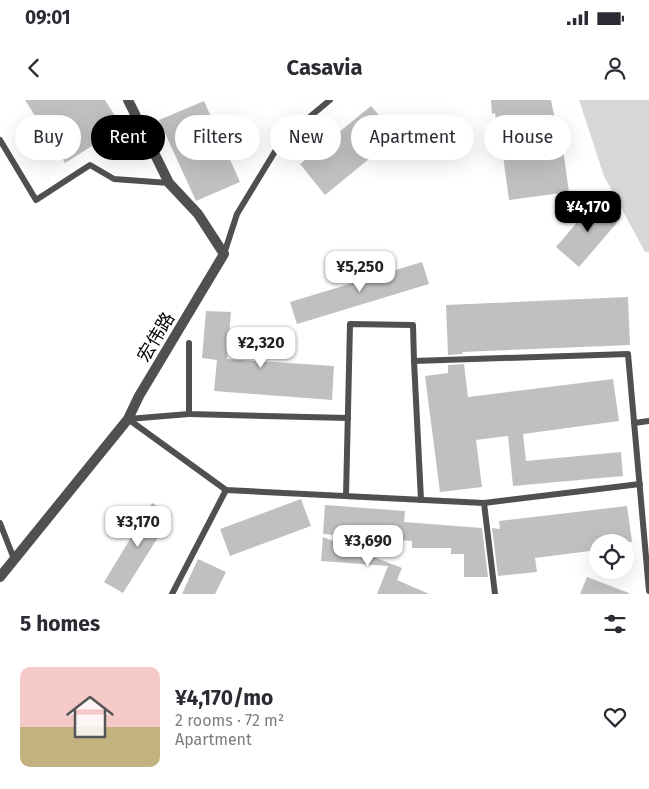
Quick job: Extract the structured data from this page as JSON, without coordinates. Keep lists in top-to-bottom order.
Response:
{
  "streets": {
    "street": ["宏伟路"]
  },
  "page": {
    "status": "09:01",
    "header": "Casavia",
    "chip": [
      "Buy",
      "Rent",
      "Filters",
      "New",
      "Apartment",
      "House"
    ],
    "price": [
      "¥4,170",
      "¥5,250",
      "¥2,320",
      "¥3,170",
      "¥3,690"
    ],
    "heading": "5 homes",
    "list": [
      {
        "name": "¥4,170/mo",
        "note": "2 rooms · 72 m² · Apartment"
      }
    ]
  }
}
